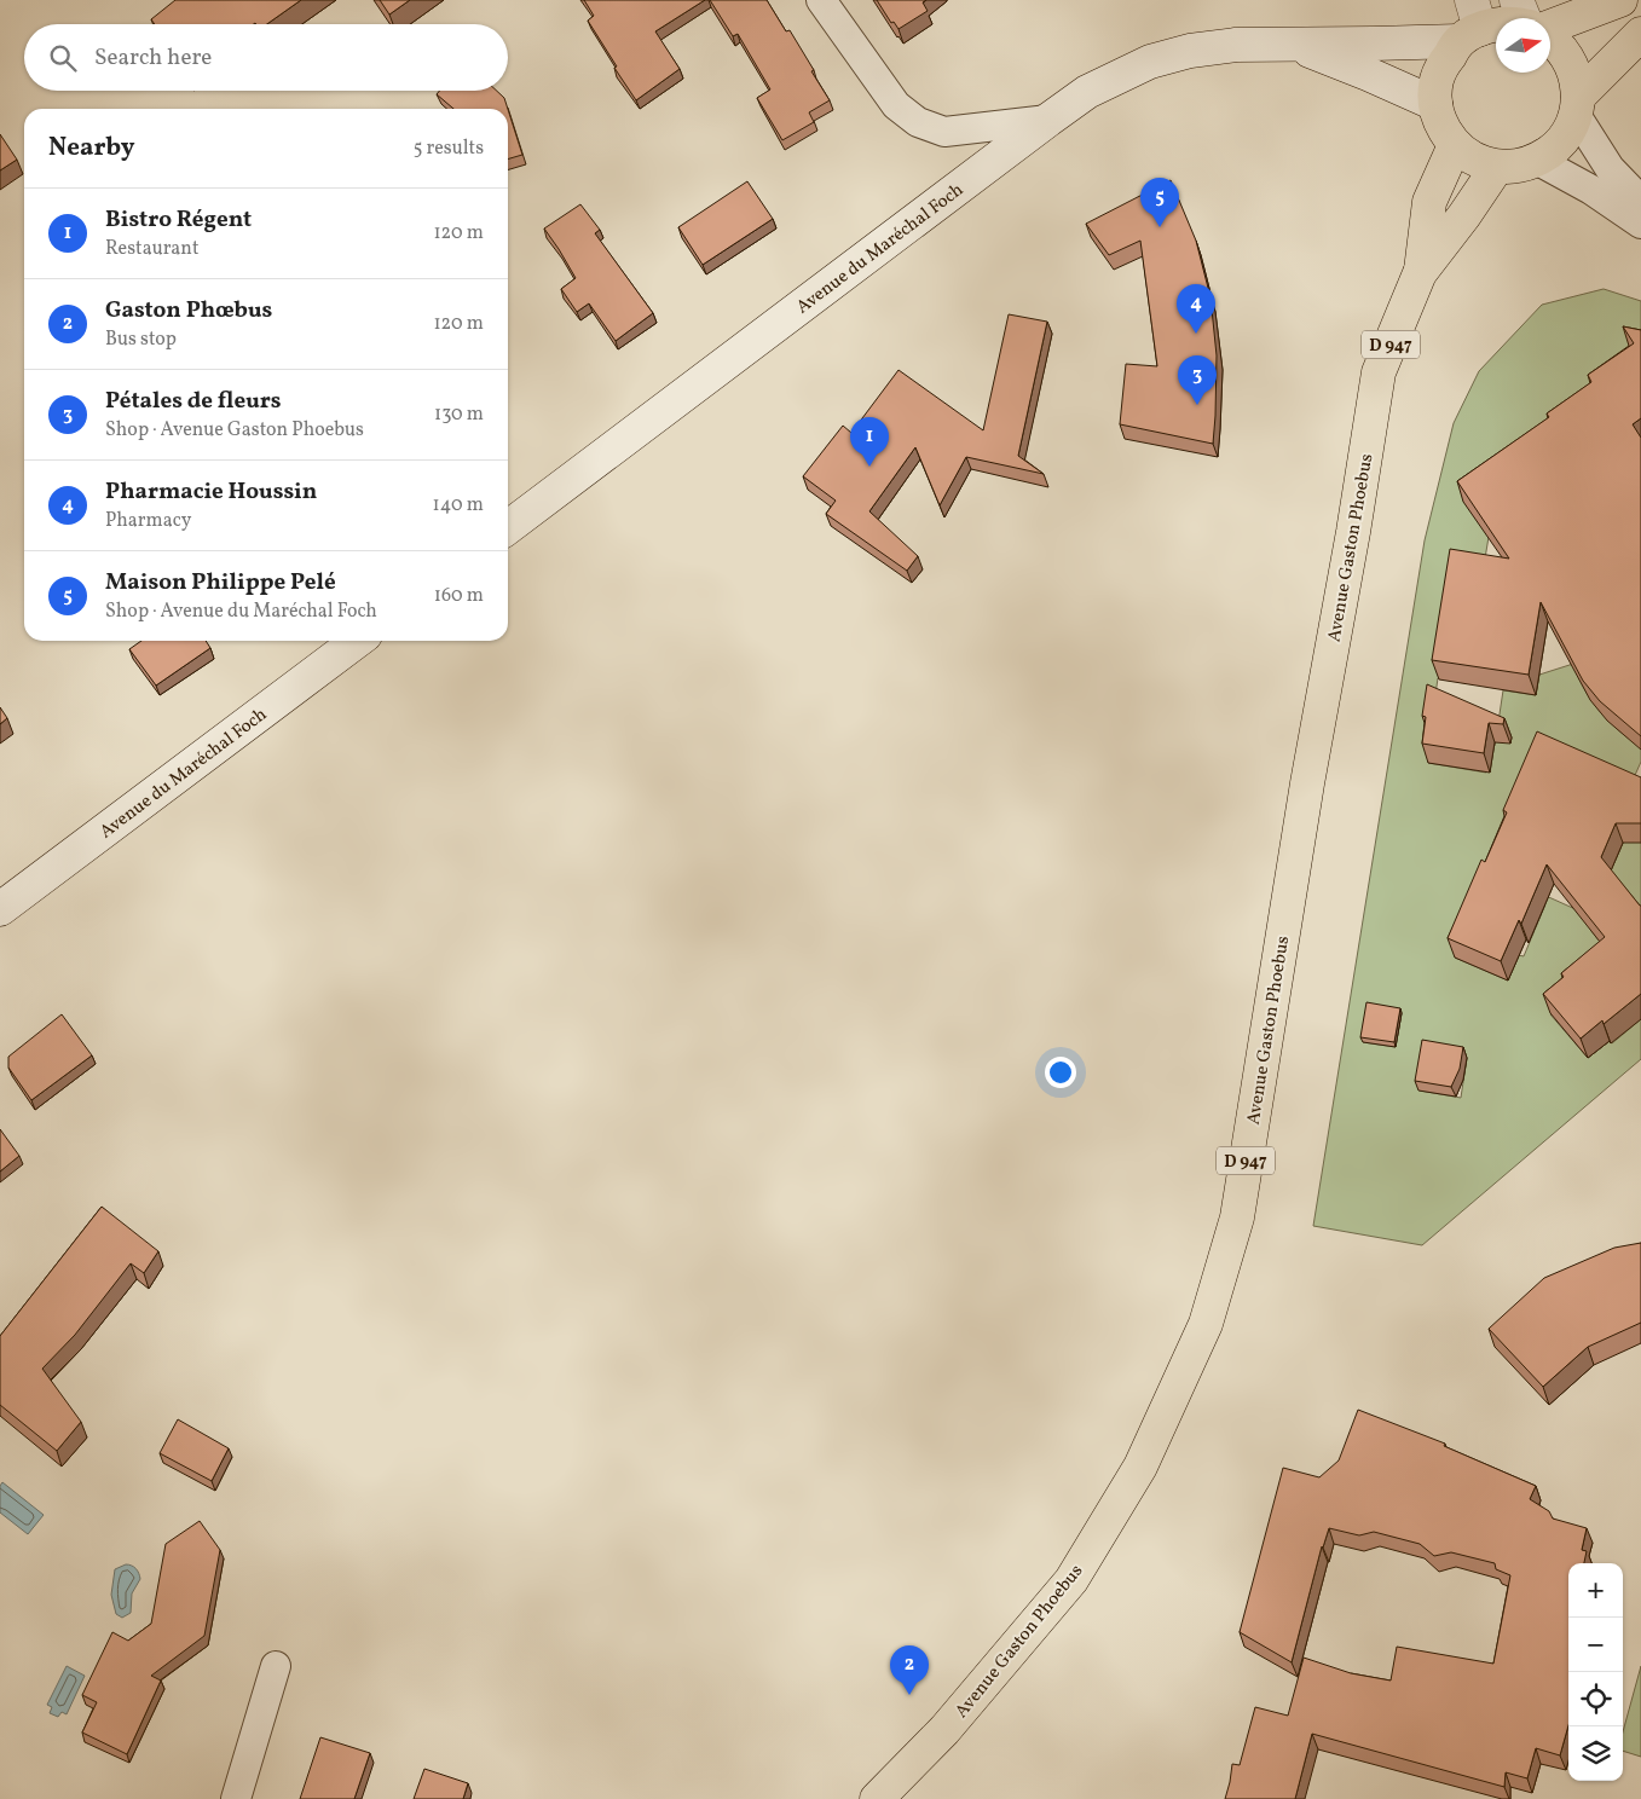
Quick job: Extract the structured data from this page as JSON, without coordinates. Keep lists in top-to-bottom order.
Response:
{
  "streets": {
    "main road": ["Avenue du Maréchal Foch", "D 947", "Avenue Gaston Phoebus"]
  },
  "north": "right",
  "page": {
    "search": "Search here",
    "heading": ["Nearby", "5 results"],
    "pins": [
      "5",
      "4",
      "3",
      "1",
      "2"
    ],
    "list": [
      {
        "mark": "1",
        "name": "Bistro Régent",
        "note": "Restaurant",
        "value": "120 m"
      },
      {
        "mark": "2",
        "name": "Gaston Phœbus",
        "note": "Bus stop",
        "value": "120 m"
      },
      {
        "mark": "3",
        "name": "Pétales de fleurs",
        "note": "Shop · Avenue Gaston Phoebus",
        "value": "130 m"
      },
      {
        "mark": "4",
        "name": "Pharmacie Houssin",
        "note": "Pharmacy",
        "value": "140 m"
      },
      {
        "mark": "5",
        "name": "Maison Philippe Pelé",
        "note": "Shop · Avenue du Maréchal Foch",
        "value": "160 m"
      }
    ],
    "map_buttons": ["+", "−"]
  }
}
